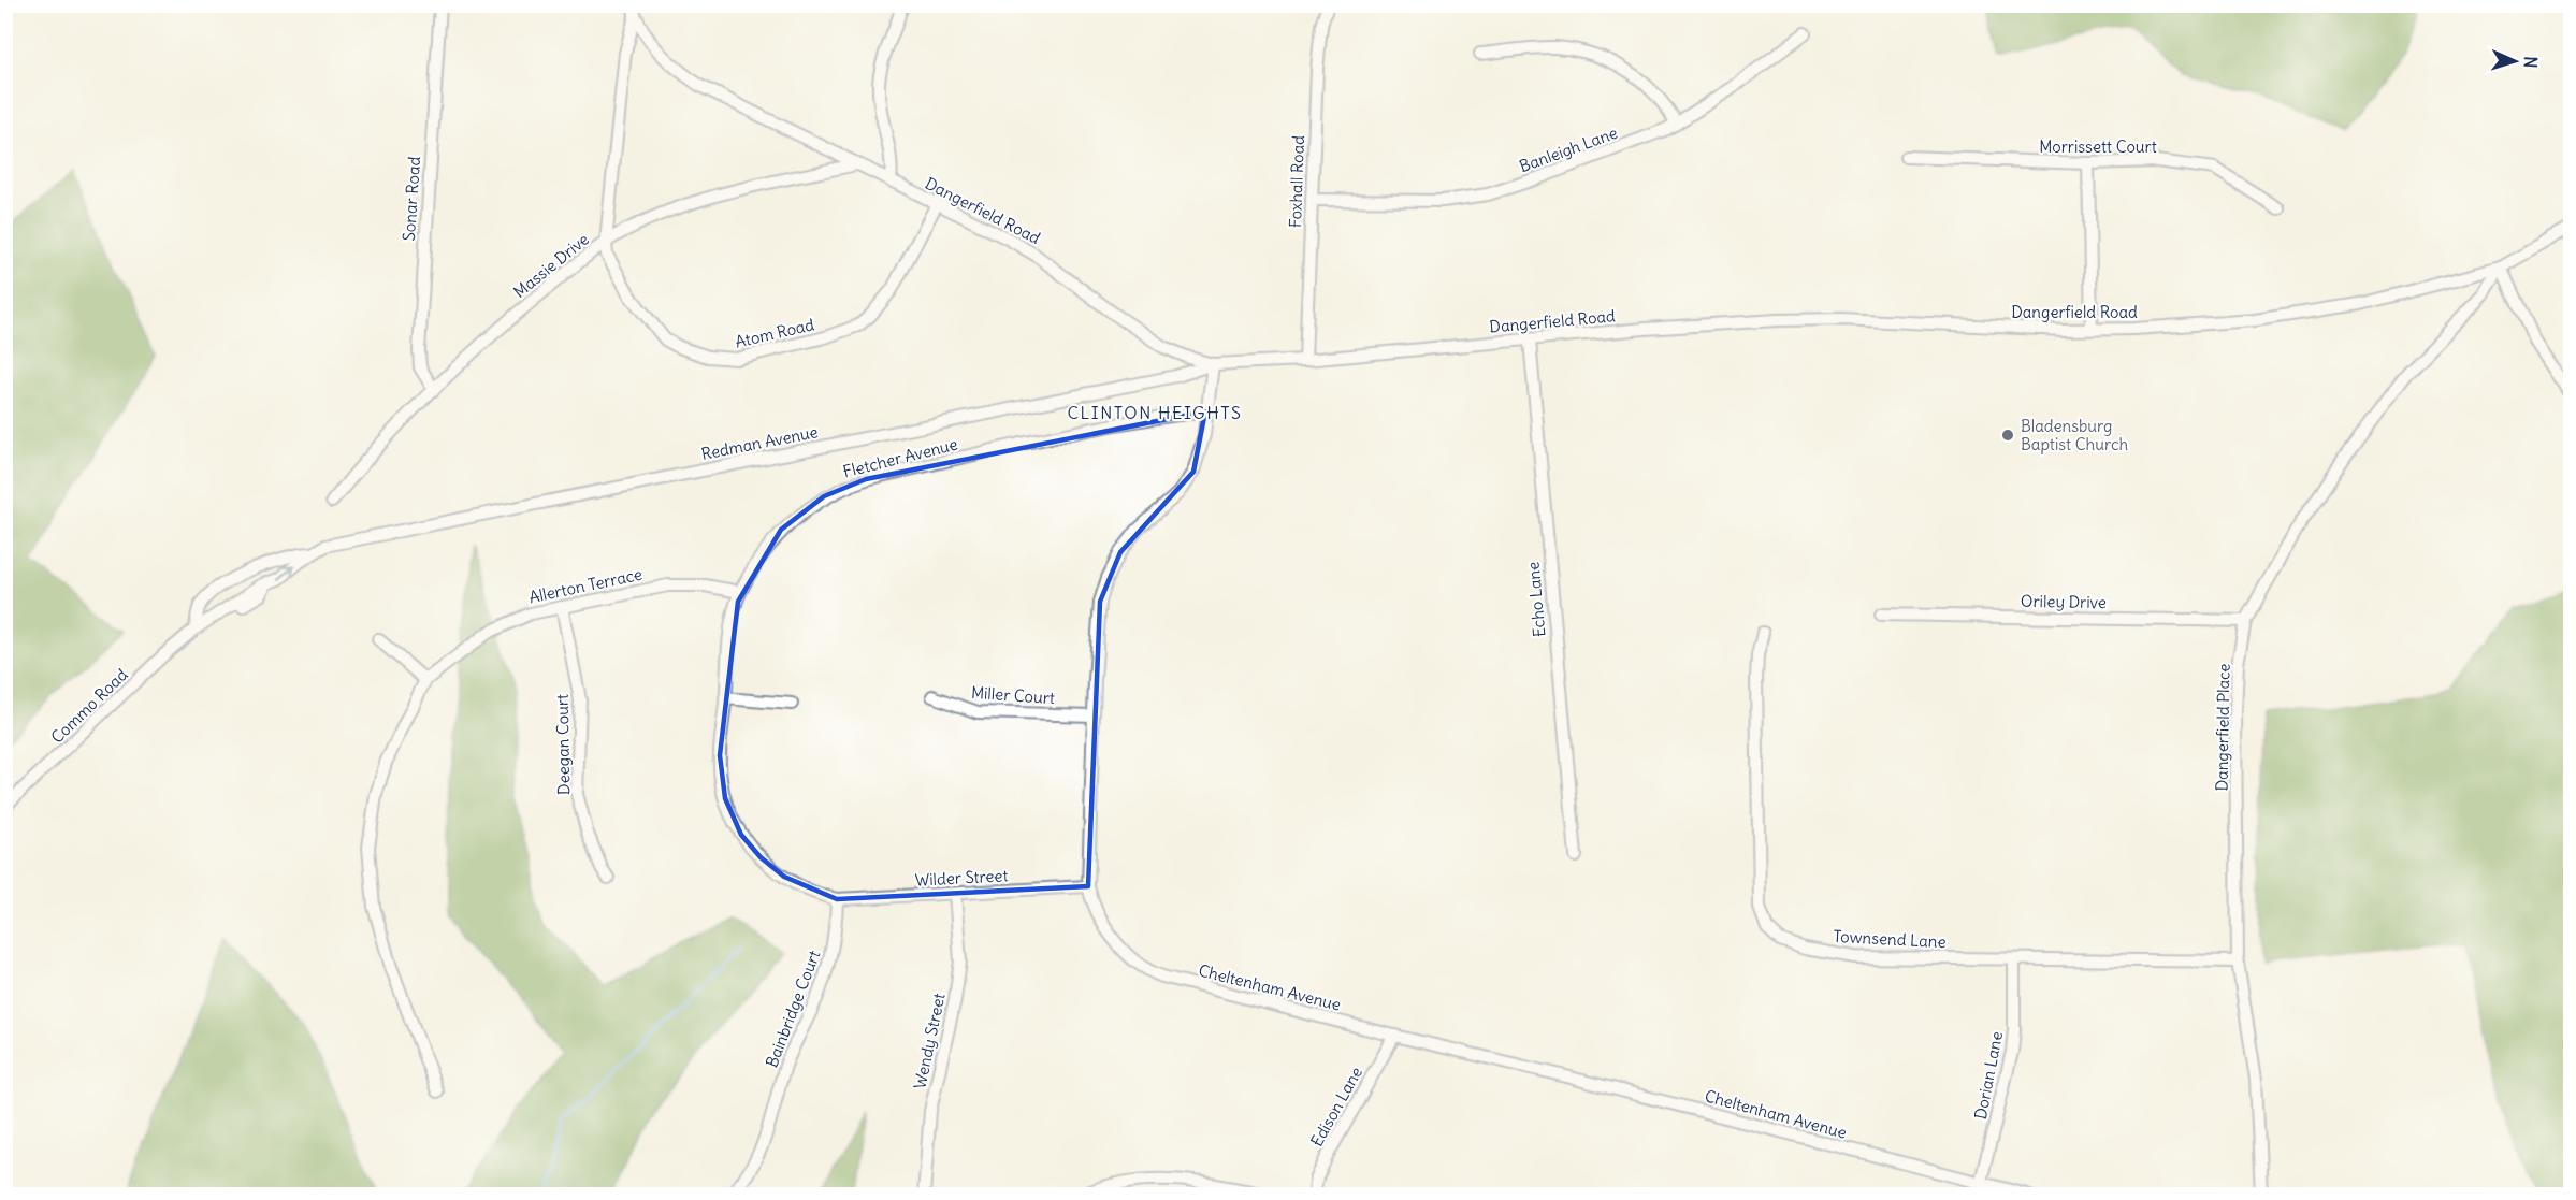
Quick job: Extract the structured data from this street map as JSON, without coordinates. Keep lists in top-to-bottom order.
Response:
{
  "streets": {
    "street": [
      "Morrissett Court",
      "Banleigh Lane",
      "Foxhall Road",
      "Sonar Road",
      "Dangerfield Road",
      "Massie Drive",
      "Atom Road",
      "Redman Avenue",
      "Fletcher Avenue",
      "Allerton Terrace",
      "Echo Lane",
      "Oriley Drive",
      "Miller Court",
      "Commo Road",
      "Dangerfield Place",
      "Deegan Court",
      "Wilder Street",
      "Townsend Lane",
      "Cheltenham Avenue",
      "Bainbridge Court",
      "Wendy Street",
      "Dorian Lane",
      "Edison Lane"
    ]
  },
  "crossings": [
    ["Banleigh Lane", "Foxhall Road"],
    ["Foxhall Road", "Dangerfield Road"],
    ["Sonar Road", "Massie Drive"],
    ["Dangerfield Road", "Massie Drive"],
    ["Dangerfield Road", "Atom Road"],
    ["Dangerfield Road", "Redman Avenue"],
    ["Dangerfield Road", "Echo Lane"],
    ["Dangerfield Road", "Dangerfield Place"],
    ["Dangerfield Road", "Cheltenham Avenue"],
    ["Massie Drive", "Atom Road"],
    ["Redman Avenue", "Commo Road"],
    ["Redman Avenue", "Cheltenham Avenue"],
    ["Fletcher Avenue", "Allerton Terrace"],
    ["Fletcher Avenue", "Wilder Street"],
    ["Fletcher Avenue", "Cheltenham Avenue"],
    ["Fletcher Avenue", "Bainbridge Court"],
    ["Allerton Terrace", "Deegan Court"],
    ["Oriley Drive", "Dangerfield Place"],
    ["Miller Court", "Cheltenham Avenue"],
    ["Dangerfield Place", "Townsend Lane"],
    ["Wilder Street", "Cheltenham Avenue"],
    ["Wilder Street", "Bainbridge Court"],
    ["Wilder Street", "Wendy Street"],
    ["Townsend Lane", "Dorian Lane"],
    ["Cheltenham Avenue", "Dorian Lane"],
    ["Cheltenham Avenue", "Edison Lane"]
  ],
  "districts": ["CLINTON HEIGHTS"],
  "places": ["Bladensburg Baptist Church"],
  "north": "right"
}
